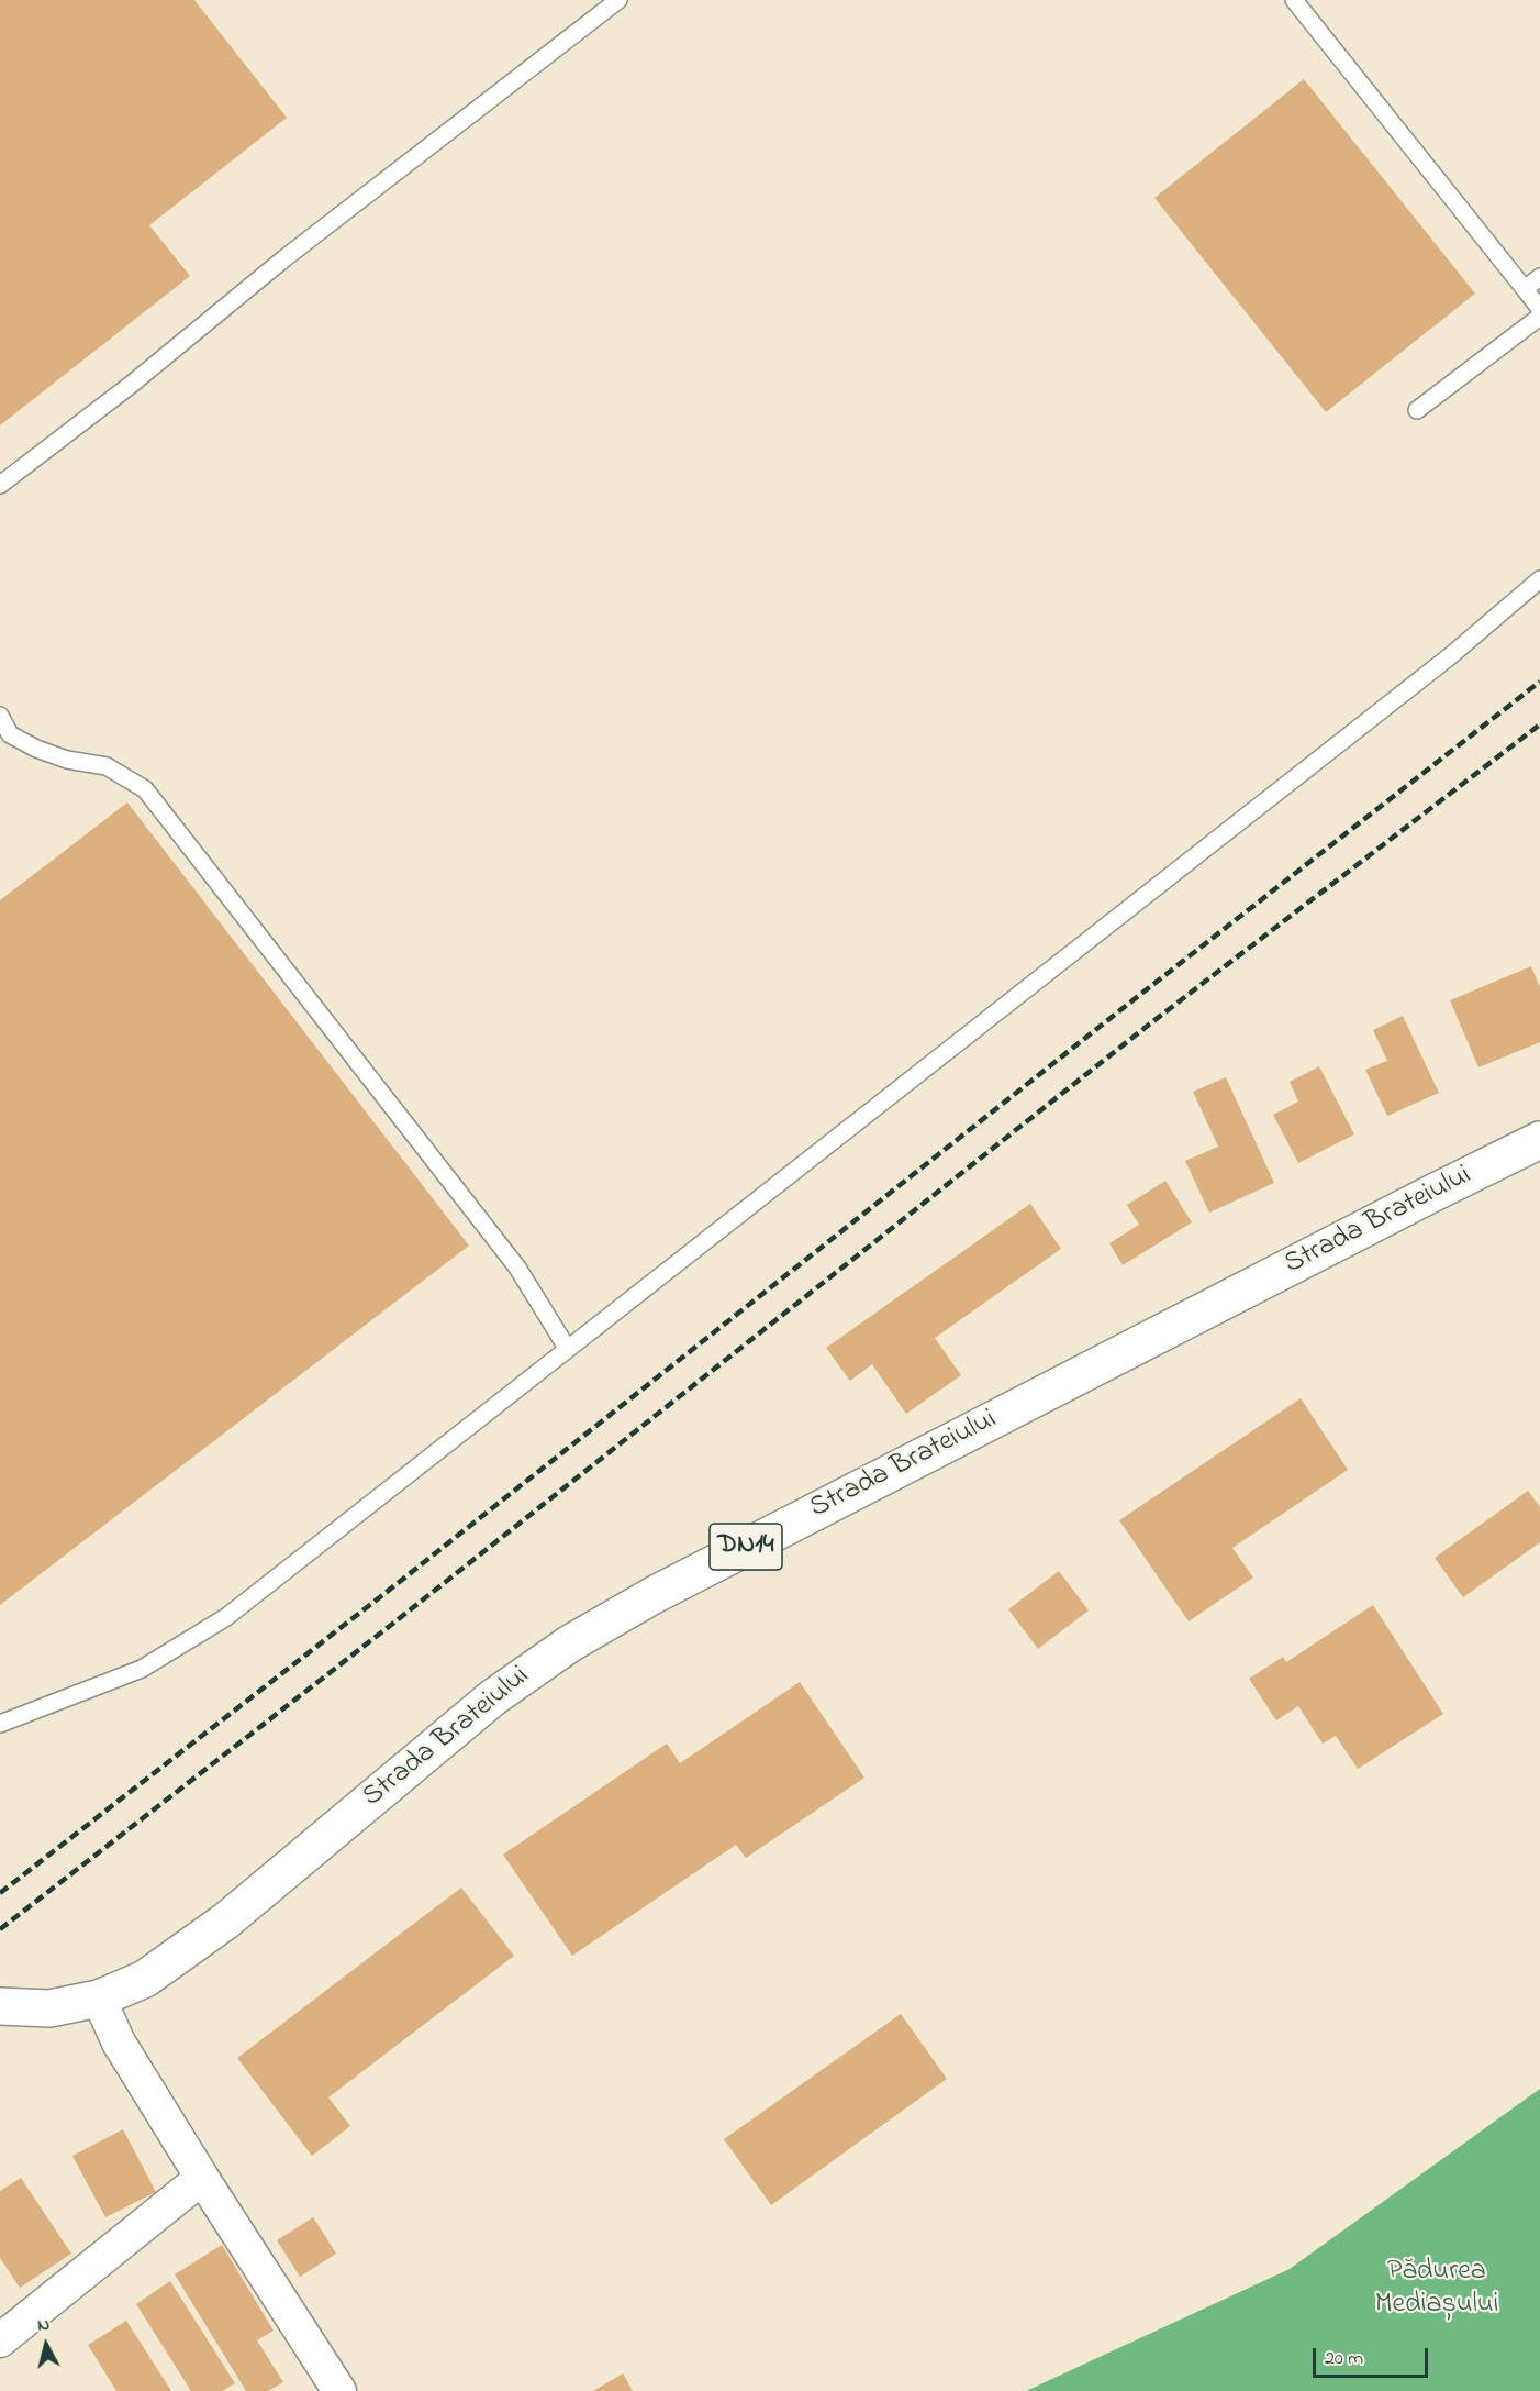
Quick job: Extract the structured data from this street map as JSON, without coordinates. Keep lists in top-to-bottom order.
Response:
{
  "streets": {
    "main road": ["Strada Brateiului", "DN14"]
  },
  "parks": ["Pădurea Mediașului"],
  "scale_bar": "20 m",
  "north": "top"
}
